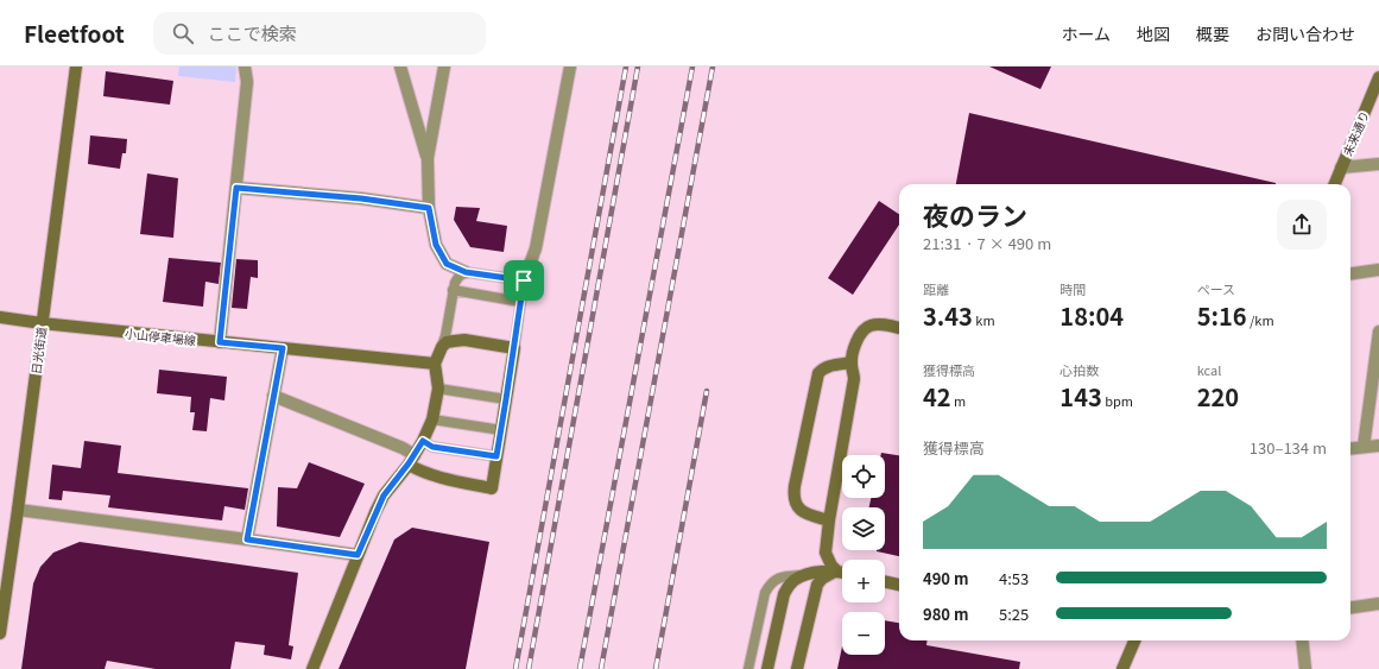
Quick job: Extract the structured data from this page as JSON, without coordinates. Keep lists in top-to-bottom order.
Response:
{
  "streets": {
    "street": ["未来通り", "小山停車場線", "日光街道"]
  },
  "crossings": [
    ["小山停車場線", "日光街道"]
  ],
  "page": {
    "header": "Fleetfoot",
    "search": "ここで検索",
    "nav": [
      "ホーム",
      "地図",
      "概要",
      "お問い合わせ"
    ],
    "heading": ["夜のラン", "21:31 · 7 × 490 m"],
    "stats": [
      ["距離", "3.43 km"],
      ["時間", "18:04"],
      ["ペース", "5:16 /km"],
      ["獲得標高", "42 m"],
      ["心拍数", "143 bpm"],
      ["kcal", "220"]
    ],
    "chart": ["獲得標高", "130–134 m"],
    "map_buttons": ["+", "−"],
    "list": [
      {
        "name": "490 m",
        "note": "4:53"
      },
      {
        "name": "980 m",
        "note": "5:25"
      }
    ]
  }
}
